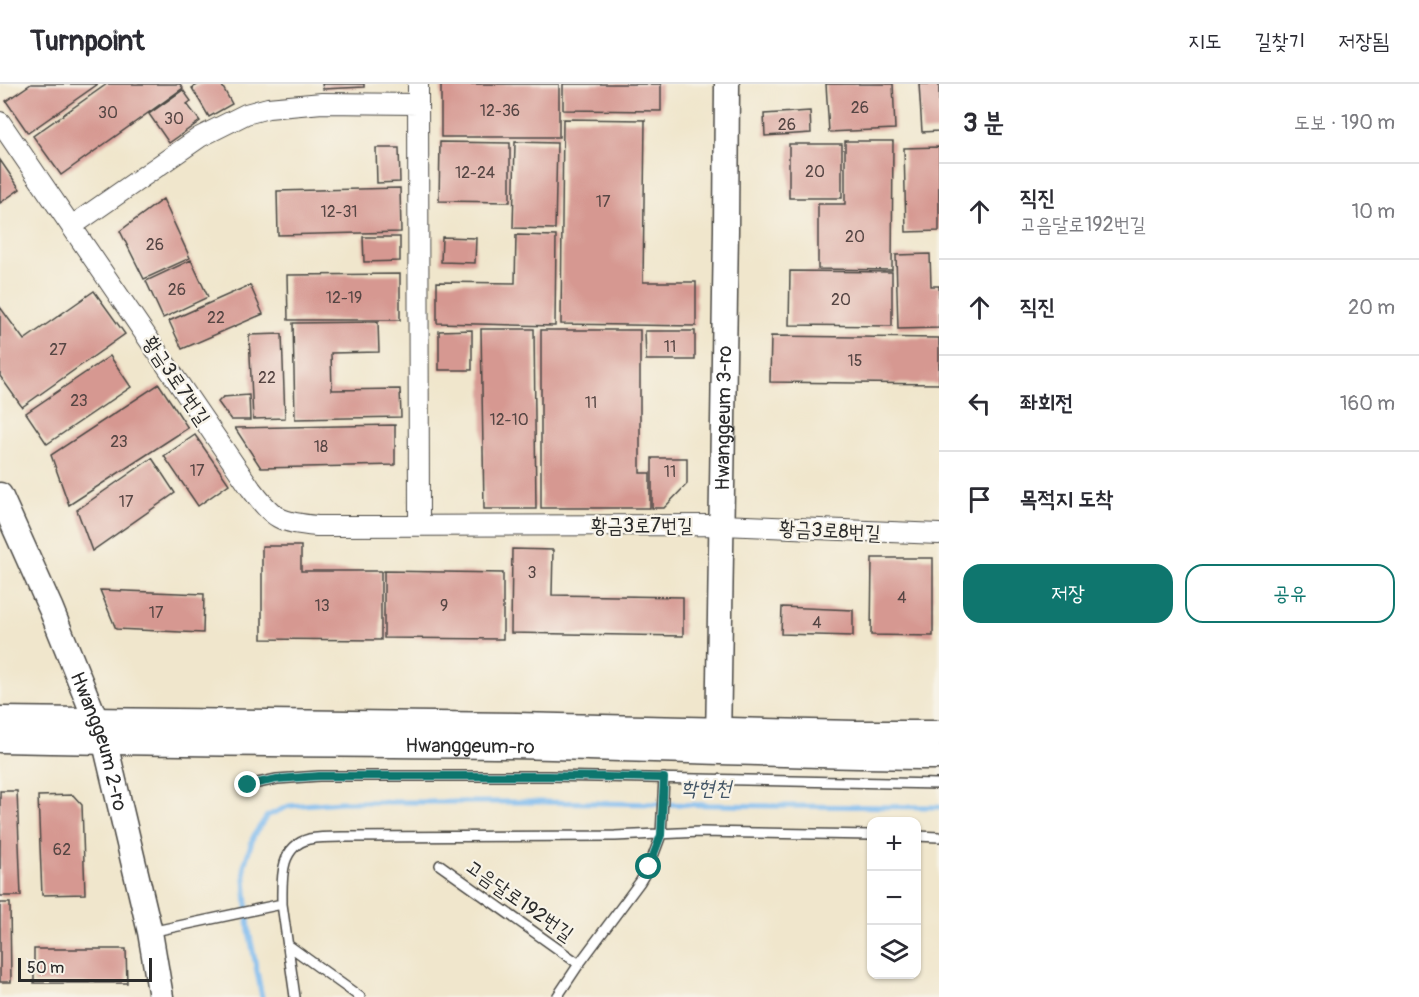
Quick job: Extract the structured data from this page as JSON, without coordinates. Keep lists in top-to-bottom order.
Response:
{
  "streets": {
    "street": [
      "황금3로7번길",
      "Hwanggeum 3-ro",
      "황금3로8번길",
      "Hwanggeum 2-ro",
      "Hwanggeum-ro"
    ],
    "lane": ["고음달로192번길"]
  },
  "crossings": [
    ["황금3로7번길", "Hwanggeum 3-ro"],
    ["황금3로7번길", "황금3로8번길"],
    ["Hwanggeum 3-ro", "황금3로8번길"],
    ["Hwanggeum 3-ro", "Hwanggeum-ro"],
    ["Hwanggeum 2-ro", "Hwanggeum-ro"]
  ],
  "water": ["학현천"],
  "house_numbers": [
    "26",
    "12-36",
    "30",
    "30",
    "26",
    "20",
    "12-24",
    "17",
    "12-31",
    "20",
    "26",
    "26",
    "12-19",
    "20",
    "22",
    "11",
    "27",
    "15",
    "22",
    "23",
    "11",
    "12-10",
    "23",
    "18",
    "17",
    "11",
    "17",
    "3",
    "4",
    "13",
    "9",
    "17",
    "4",
    "62"
  ],
  "scale_bar": "50 m",
  "page": {
    "header": "Turnpoint",
    "nav": ["지도", "길찾기", "저장됨"],
    "heading": ["3 분", "도보 · 190 m"],
    "list": [
      ["직진", "고음달로192번길", "10 m"],
      ["직진", "20 m"],
      ["좌회전", "160 m"],
      "목적지 도착"
    ],
    "buttons": ["저장", "공유"],
    "map_buttons": ["+", "−"],
    "scale": "50 m"
  }
}
